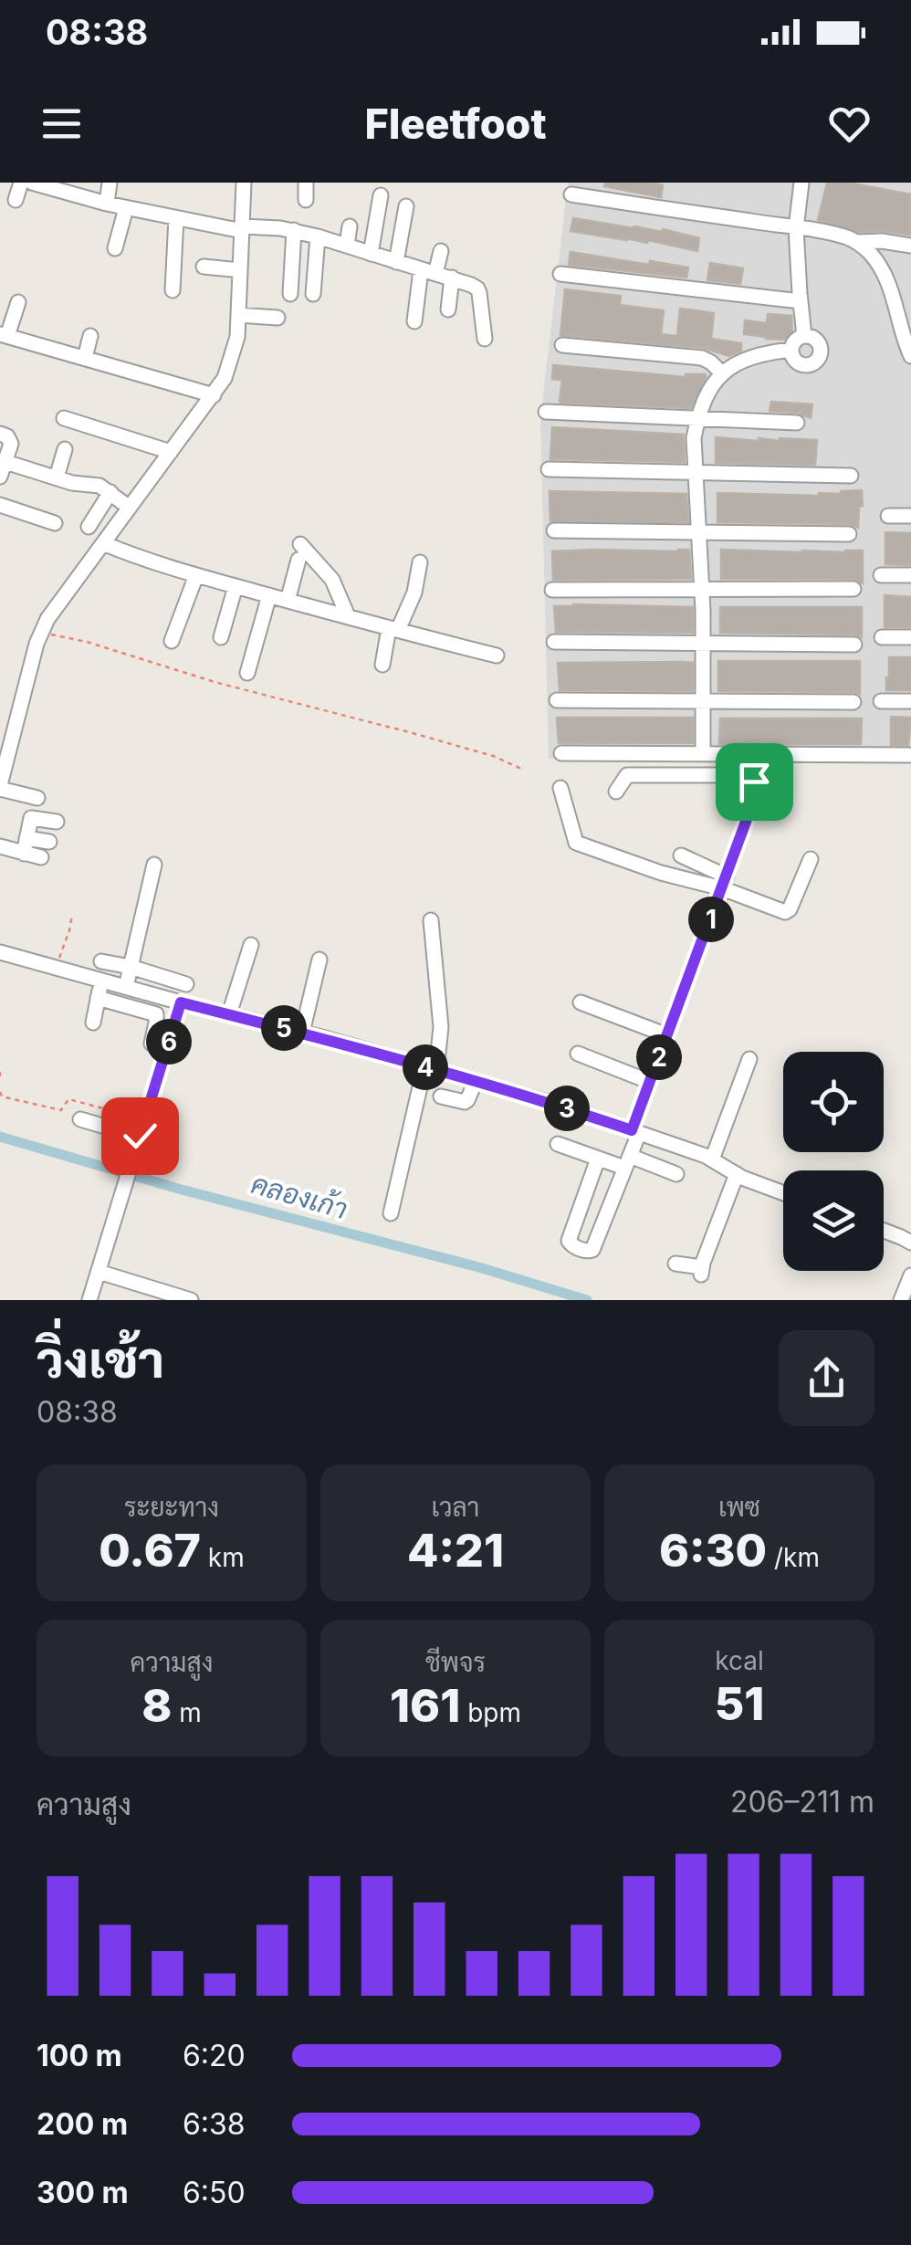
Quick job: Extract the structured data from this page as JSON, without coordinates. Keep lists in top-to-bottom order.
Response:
{
  "water": ["คลองเก้า"],
  "page": {
    "status": "08:38",
    "header": "Fleetfoot",
    "pins": [
      "1",
      "5",
      "6",
      "2",
      "4",
      "3"
    ],
    "heading": ["วิ่งเช้า", "08:38"],
    "stats": [
      ["ระยะทาง", "0.67 km"],
      ["เวลา", "4:21"],
      ["เพซ", "6:30 /km"],
      ["ความสูง", "8 m"],
      ["ชีพจร", "161 bpm"],
      ["kcal", "51"]
    ],
    "chart": ["ความสูง", "206–211 m"],
    "list": [
      {
        "name": "100 m",
        "note": "6:20"
      },
      {
        "name": "200 m",
        "note": "6:38"
      },
      {
        "name": "300 m",
        "note": "6:50"
      }
    ]
  }
}
